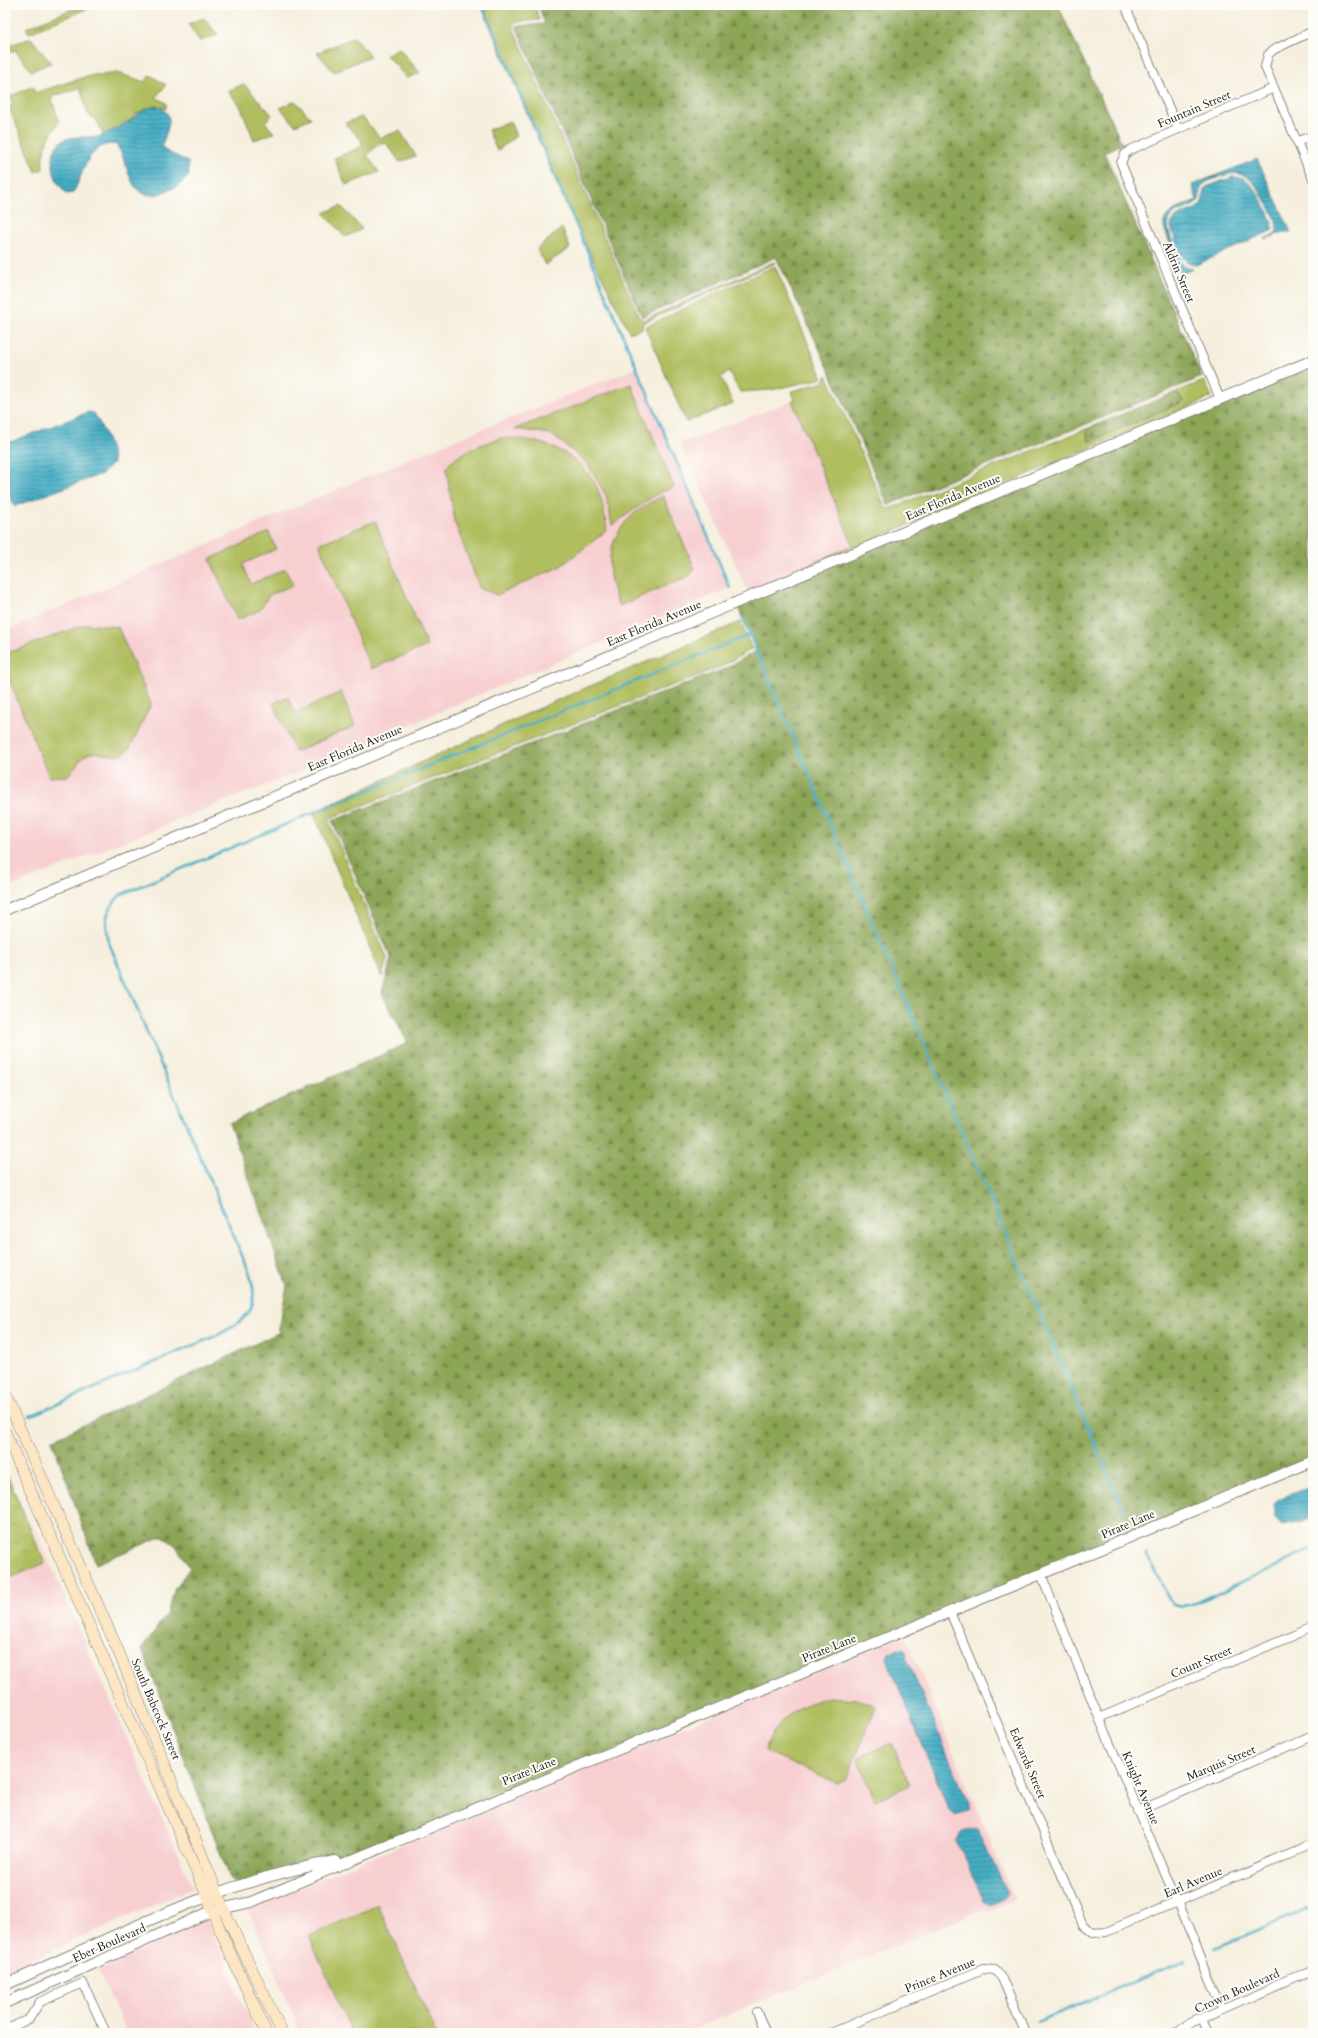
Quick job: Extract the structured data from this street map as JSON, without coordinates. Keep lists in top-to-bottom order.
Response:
{
  "streets": {
    "main road": ["South Babcock Street"],
    "street": [
      "Fountain Street",
      "Aldrin Street",
      "East Florida Avenue",
      "Pirate Lane",
      "Count Street",
      "Edwards Street",
      "Marquis Street",
      "Knight Avenue",
      "Earl Avenue",
      "Eber Boulevard",
      "Prince Avenue",
      "Crown Boulevard"
    ]
  },
  "crossings": [
    ["Fountain Street", "Aldrin Street"],
    ["Aldrin Street", "East Florida Avenue"],
    ["Pirate Lane", "South Babcock Street"],
    ["Pirate Lane", "Edwards Street"],
    ["Pirate Lane", "Knight Avenue"],
    ["Pirate Lane", "Eber Boulevard"],
    ["Count Street", "Knight Avenue"],
    ["South Babcock Street", "Eber Boulevard"],
    ["Edwards Street", "Earl Avenue"],
    ["Marquis Street", "Knight Avenue"],
    ["Knight Avenue", "Earl Avenue"],
    ["Knight Avenue", "Crown Boulevard"]
  ]
}
